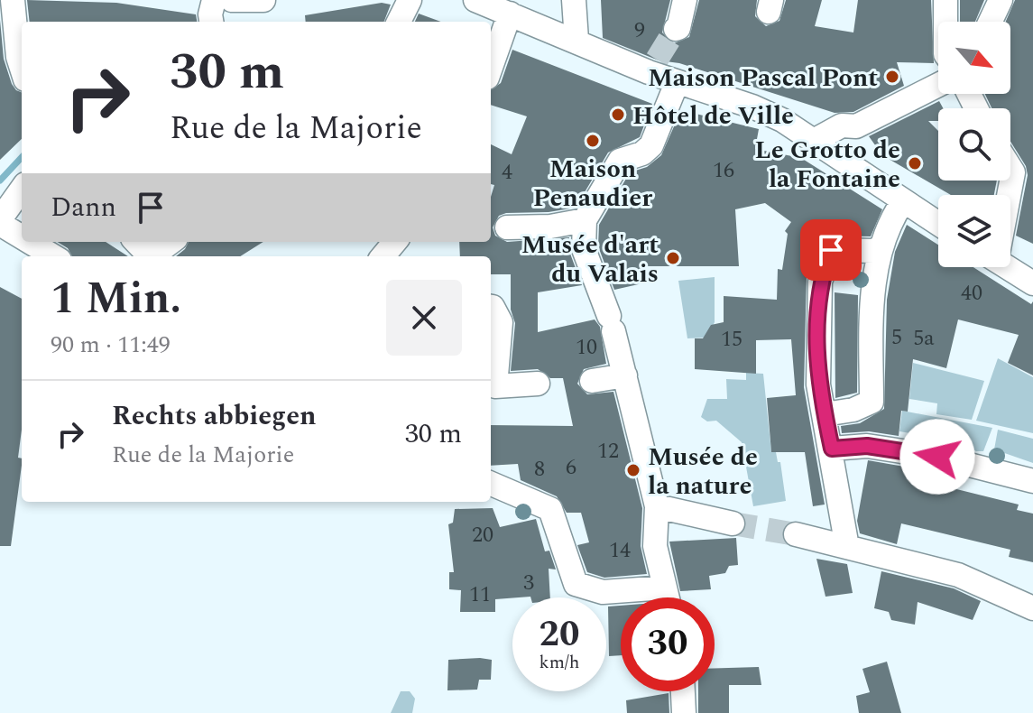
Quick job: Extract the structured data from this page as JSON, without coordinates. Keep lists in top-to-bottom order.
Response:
{
  "places": [
    "Maison Pascal Pont",
    "Hôtel de Ville",
    "Maison Penaudier",
    "Le Grotto de la Fontaine",
    "Musée d'art du Valais",
    "Musée de la nature"
  ],
  "house_numbers": [
    "9",
    "16",
    "4",
    "40",
    "5",
    "5a",
    "15",
    "10",
    "12",
    "6",
    "8",
    "20",
    "14",
    "3",
    "11"
  ],
  "north": "bottom right",
  "page": {
    "turn": ["30 m", "Rue de la Majorie"],
    "then": "Dann",
    "heading": ["1 Min.", "90 m · 11:49"],
    "list": [
      {
        "name": "Rechts abbiegen",
        "note": "Rue de la Majorie",
        "value": "30 m"
      }
    ],
    "speed": "20 km/h",
    "limit": "30"
  }
}
